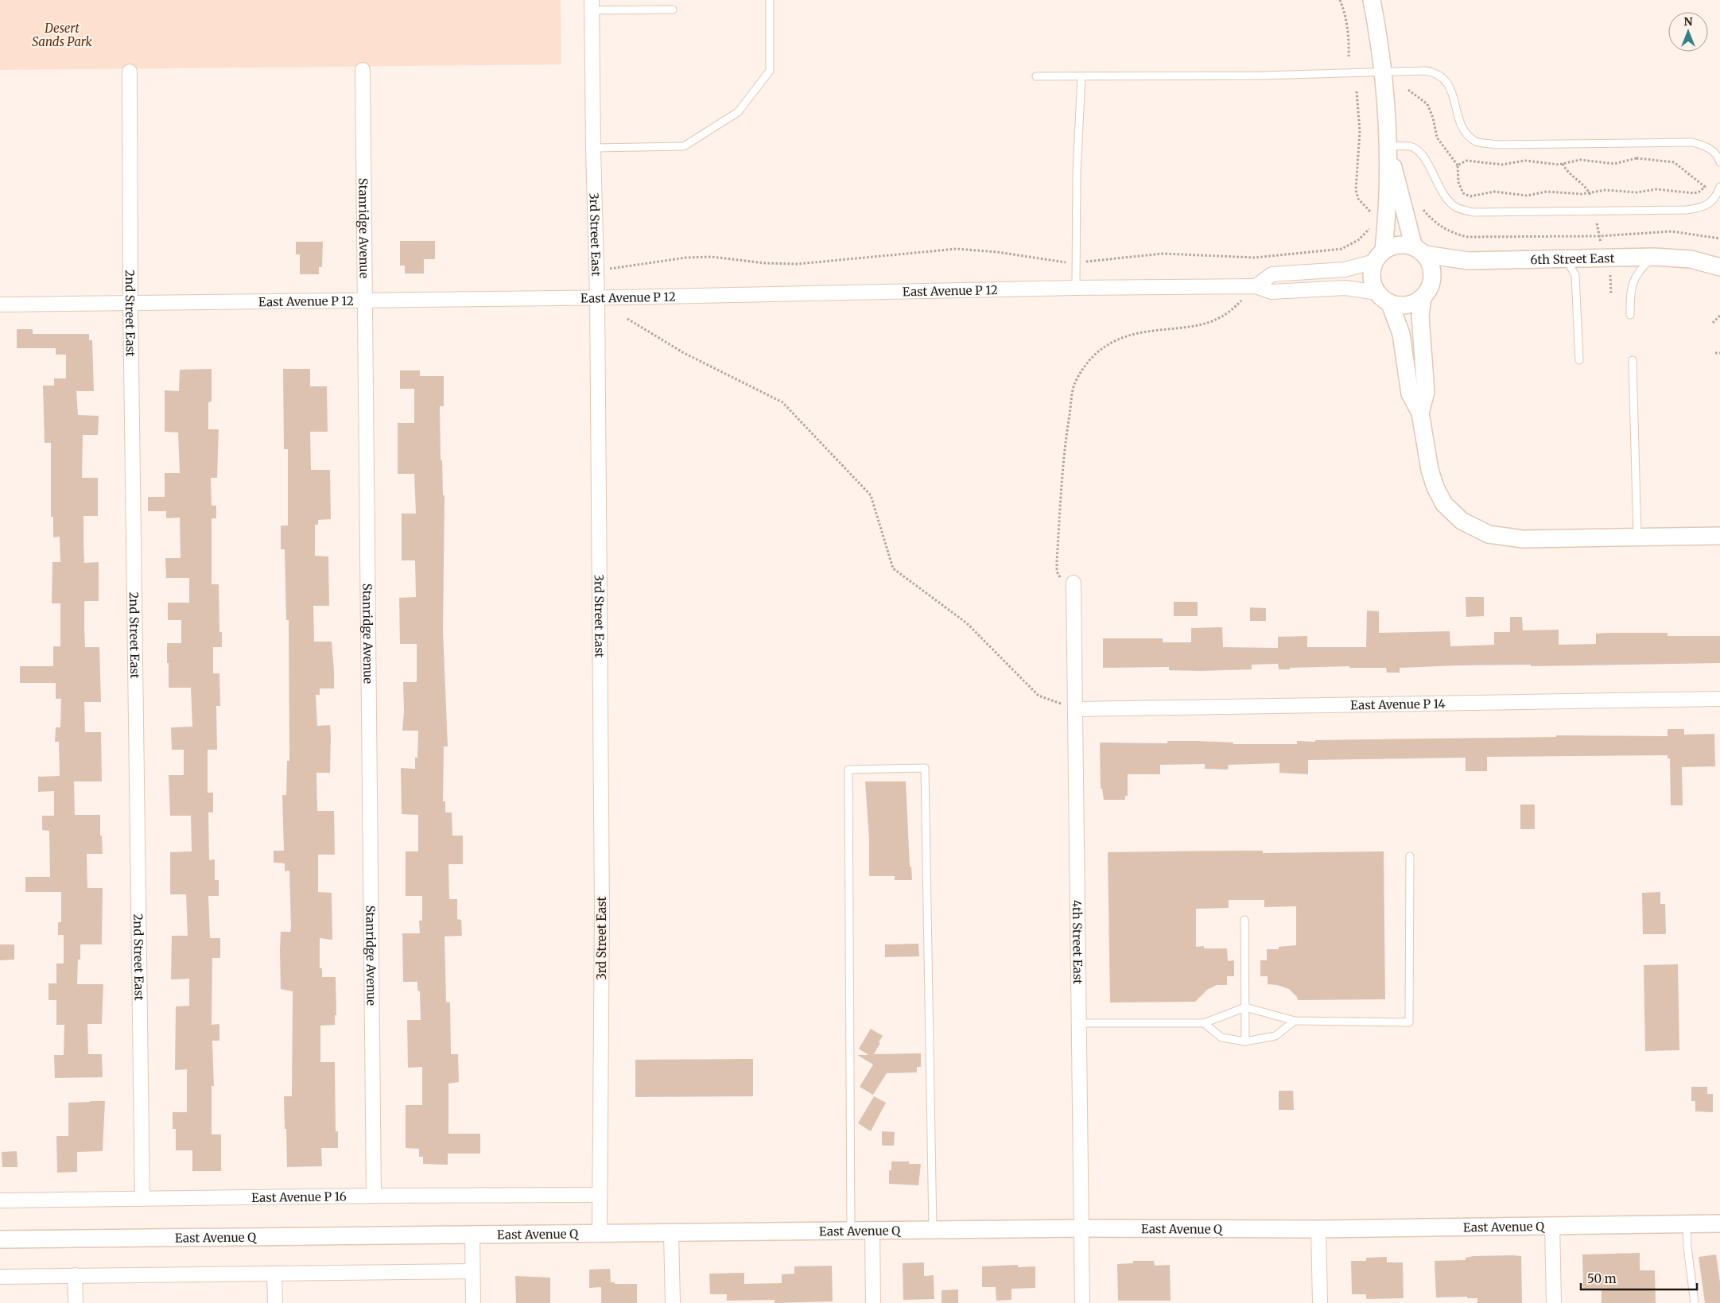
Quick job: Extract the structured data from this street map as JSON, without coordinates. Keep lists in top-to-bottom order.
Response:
{
  "streets": {
    "street": [
      "Stanridge Avenue",
      "3rd Street East",
      "6th Street East",
      "East Avenue P 12",
      "2nd Street East",
      "East Avenue P 14",
      "4th Street East",
      "East Avenue P 16",
      "East Avenue Q"
    ]
  },
  "crossings": [
    ["Stanridge Avenue", "East Avenue P 12"],
    ["Stanridge Avenue", "East Avenue P 16"],
    ["3rd Street East", "East Avenue P 12"],
    ["3rd Street East", "East Avenue P 16"],
    ["3rd Street East", "East Avenue Q"],
    ["6th Street East", "East Avenue P 12"],
    ["East Avenue P 12", "2nd Street East"],
    ["2nd Street East", "East Avenue P 16"],
    ["East Avenue P 14", "4th Street East"],
    ["4th Street East", "East Avenue Q"]
  ],
  "parks": ["Desert Sands Park"],
  "scale_bar": "50 m",
  "north": "top"
}
